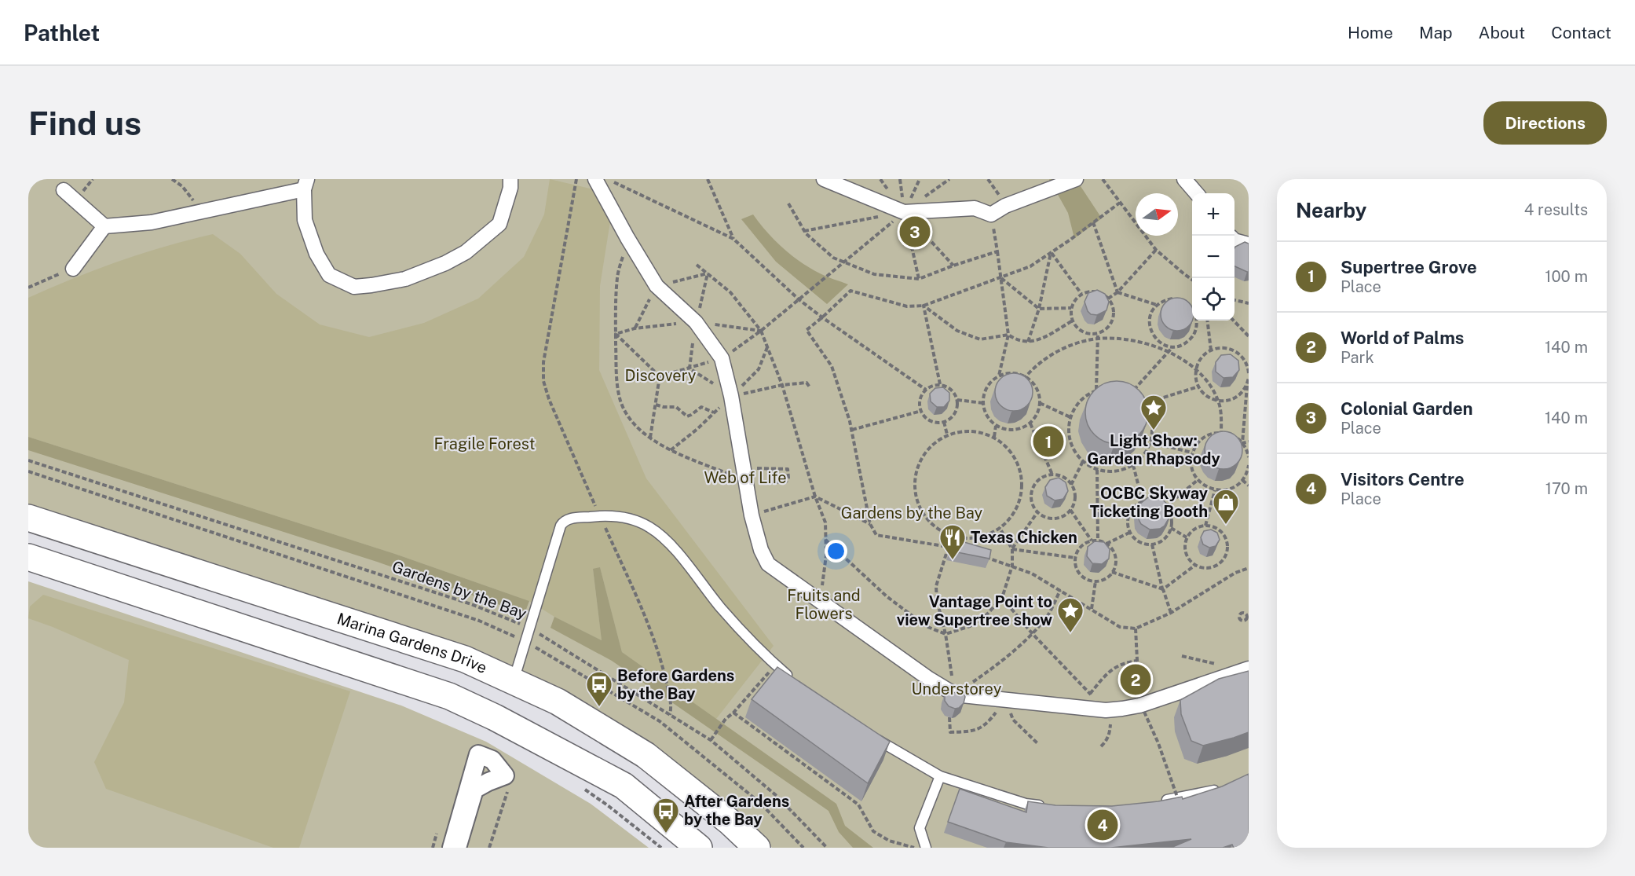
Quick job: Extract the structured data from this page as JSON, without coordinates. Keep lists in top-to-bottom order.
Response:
{
  "streets": {
    "main road": ["Marina Gardens Drive"],
    "path": ["Gardens by the Bay"]
  },
  "parks": [
    "Discovery",
    "Fragile Forest",
    "Web of Life",
    "Gardens by the Bay",
    "Fruits and Flowers",
    "Understorey"
  ],
  "places": {
    "place": ["Light Show: Garden Rhapsody", "Vantage Point to view Supertree show"],
    "shop": ["OCBC Skyway Ticketing Booth"],
    "restaurant": ["Texas Chicken"],
    "bus stop": ["Before Gardens by the Bay", "After Gardens by the Bay"]
  },
  "north": "right",
  "page": {
    "header": "Pathlet",
    "nav": [
      "Home",
      "Map",
      "About",
      "Contact"
    ],
    "buttons": "Directions",
    "title": "Find us",
    "heading": ["Nearby", "4 results"],
    "map_buttons": ["+", "−"],
    "pins": [
      "3",
      "1",
      "2",
      "4"
    ],
    "list": [
      {
        "mark": "1",
        "name": "Supertree Grove",
        "note": "Place",
        "value": "100 m"
      },
      {
        "mark": "2",
        "name": "World of Palms",
        "note": "Park",
        "value": "140 m"
      },
      {
        "mark": "3",
        "name": "Colonial Garden",
        "note": "Place",
        "value": "140 m"
      },
      {
        "mark": "4",
        "name": "Visitors Centre",
        "note": "Place",
        "value": "170 m"
      }
    ]
  }
}
